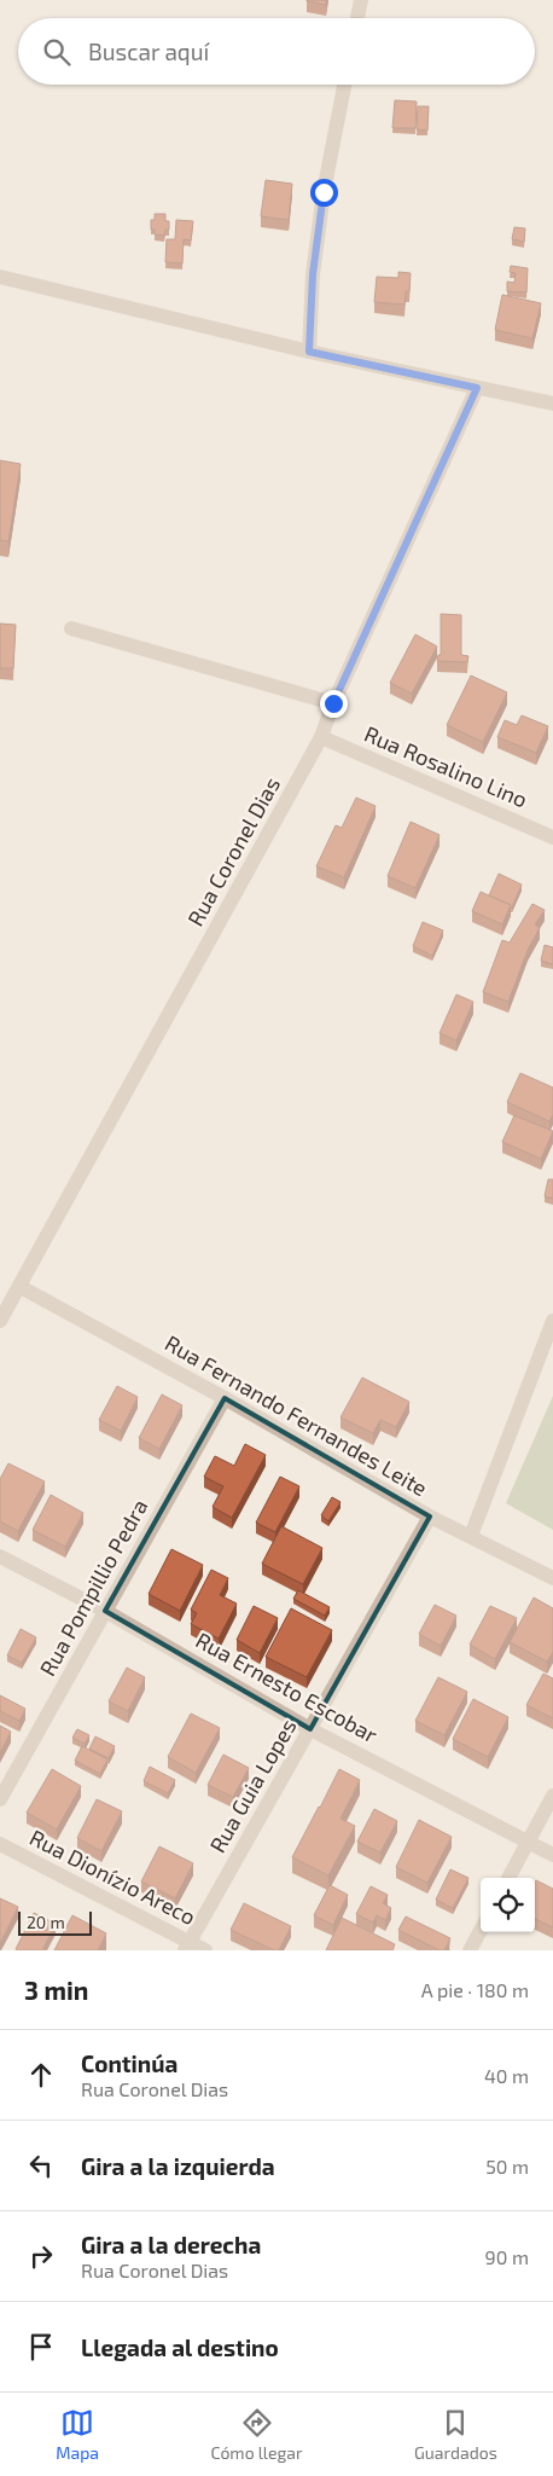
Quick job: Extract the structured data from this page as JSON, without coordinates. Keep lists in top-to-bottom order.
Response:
{
  "streets": {
    "street": [
      "Rua Rosalino Lino",
      "Rua Coronel Dias",
      "Rua Fernando Fernandes Leite",
      "Rua Pompillio Pedra",
      "Rua Ernesto Escobar",
      "Rua Guia Lopes",
      "Rua Dionízio Areco"
    ]
  },
  "crossings": [
    ["Rua Rosalino Lino", "Rua Coronel Dias"],
    ["Rua Coronel Dias", "Rua Fernando Fernandes Leite"],
    ["Rua Fernando Fernandes Leite", "Rua Pompillio Pedra"],
    ["Rua Fernando Fernandes Leite", "Rua Guia Lopes"],
    ["Rua Pompillio Pedra", "Rua Ernesto Escobar"],
    ["Rua Ernesto Escobar", "Rua Guia Lopes"],
    ["Rua Guia Lopes", "Rua Dionízio Areco"]
  ],
  "scale_bar": "20 m",
  "page": {
    "search": "Buscar aquí",
    "scale": "20 m",
    "heading": ["3 min", "A pie · 180 m"],
    "list": [
      ["Continúa", "Rua Coronel Dias", "40 m"],
      ["Gira a la izquierda", "50 m"],
      ["Gira a la derecha", "Rua Coronel Dias", "90 m"],
      "Llegada al destino"
    ],
    "nav": ["Mapa", "Cómo llegar", "Guardados"]
  }
}
